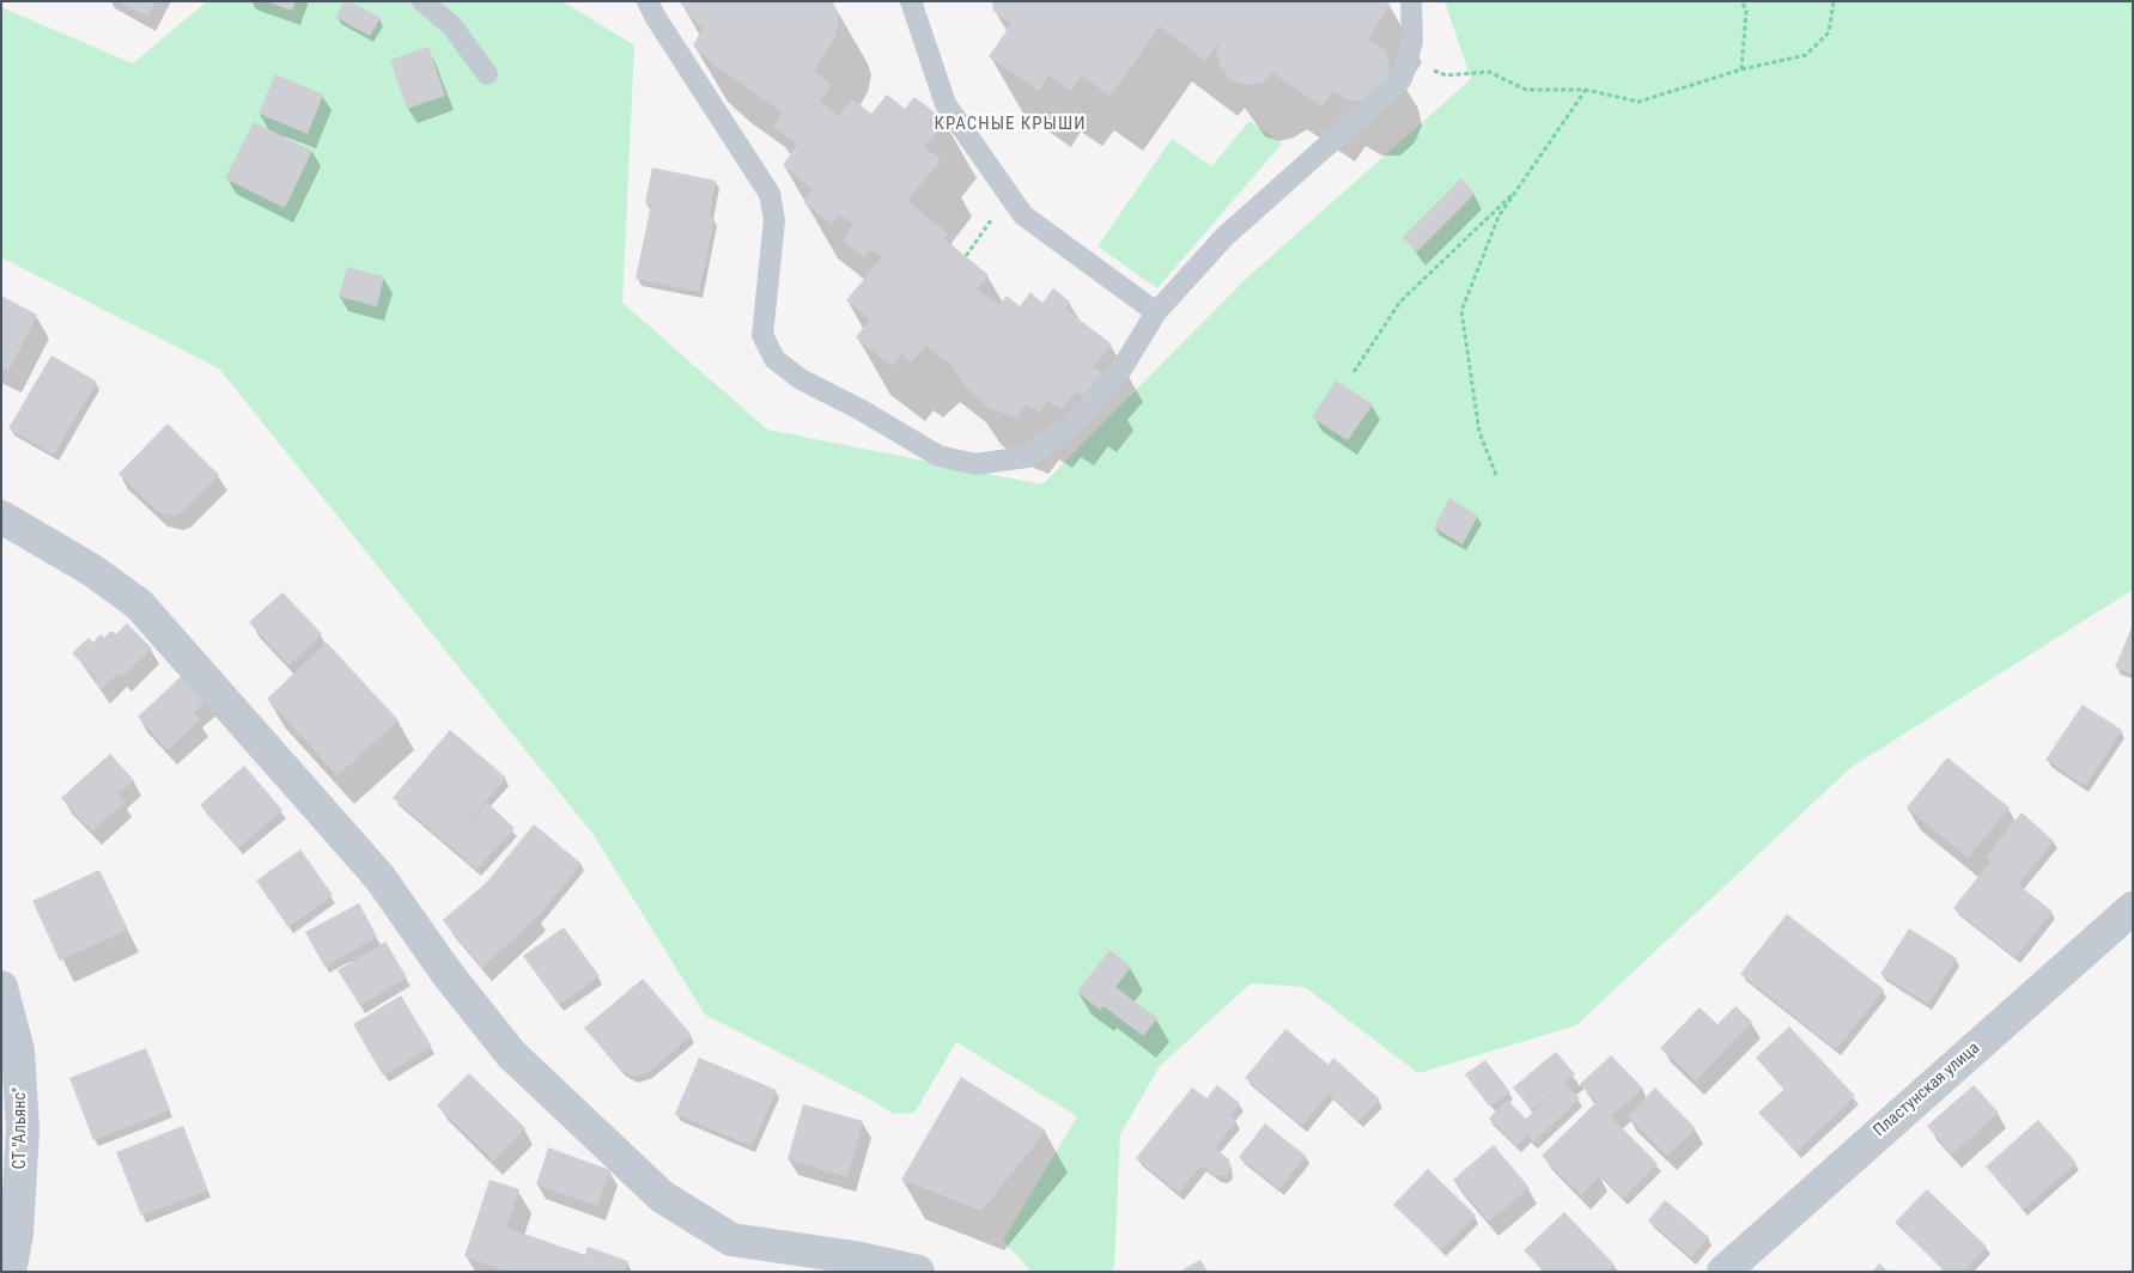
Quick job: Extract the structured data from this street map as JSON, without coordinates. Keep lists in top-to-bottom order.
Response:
{
  "streets": {
    "street": ["Пластунская улица", "СТ \"Альянс\""]
  },
  "districts": ["КРАСНЫЕ КРЫШИ"]
}
